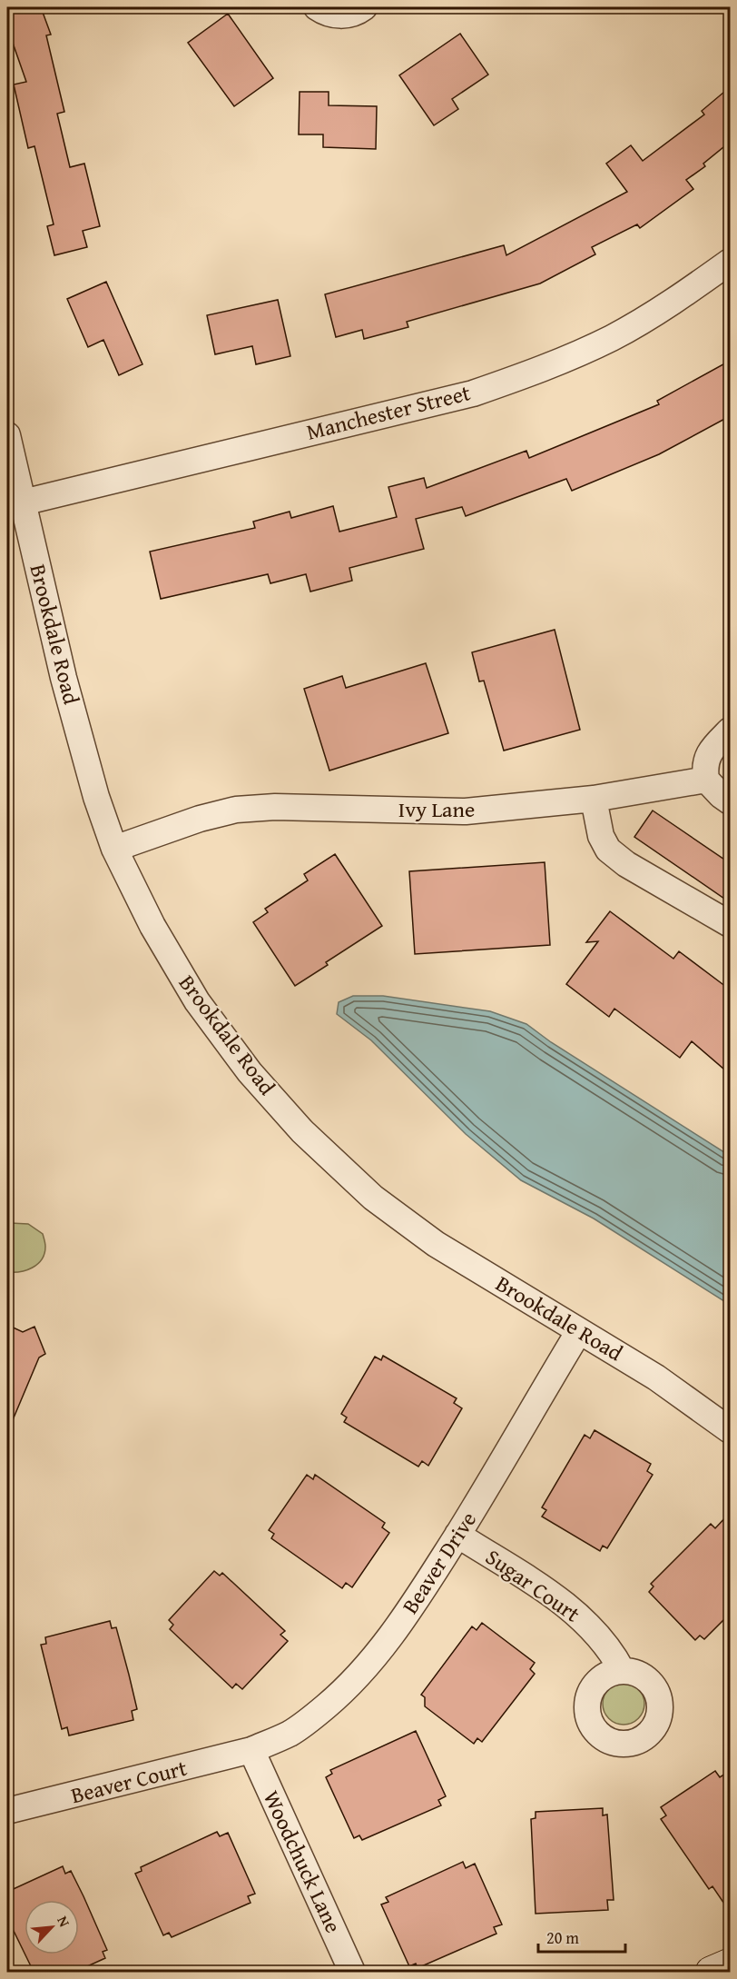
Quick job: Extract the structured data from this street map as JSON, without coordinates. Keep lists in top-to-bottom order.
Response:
{
  "streets": {
    "street": [
      "Manchester Street",
      "Brookdale Road",
      "Ivy Lane",
      "Beaver Drive",
      "Sugar Court",
      "Beaver Court",
      "Woodchuck Lane"
    ]
  },
  "crossings": [
    ["Manchester Street", "Brookdale Road"],
    ["Brookdale Road", "Ivy Lane"],
    ["Brookdale Road", "Beaver Drive"],
    ["Beaver Drive", "Sugar Court"],
    ["Beaver Drive", "Beaver Court"],
    ["Beaver Drive", "Woodchuck Lane"],
    ["Beaver Court", "Woodchuck Lane"]
  ],
  "scale_bar": "20 m",
  "north": "top right"
}
